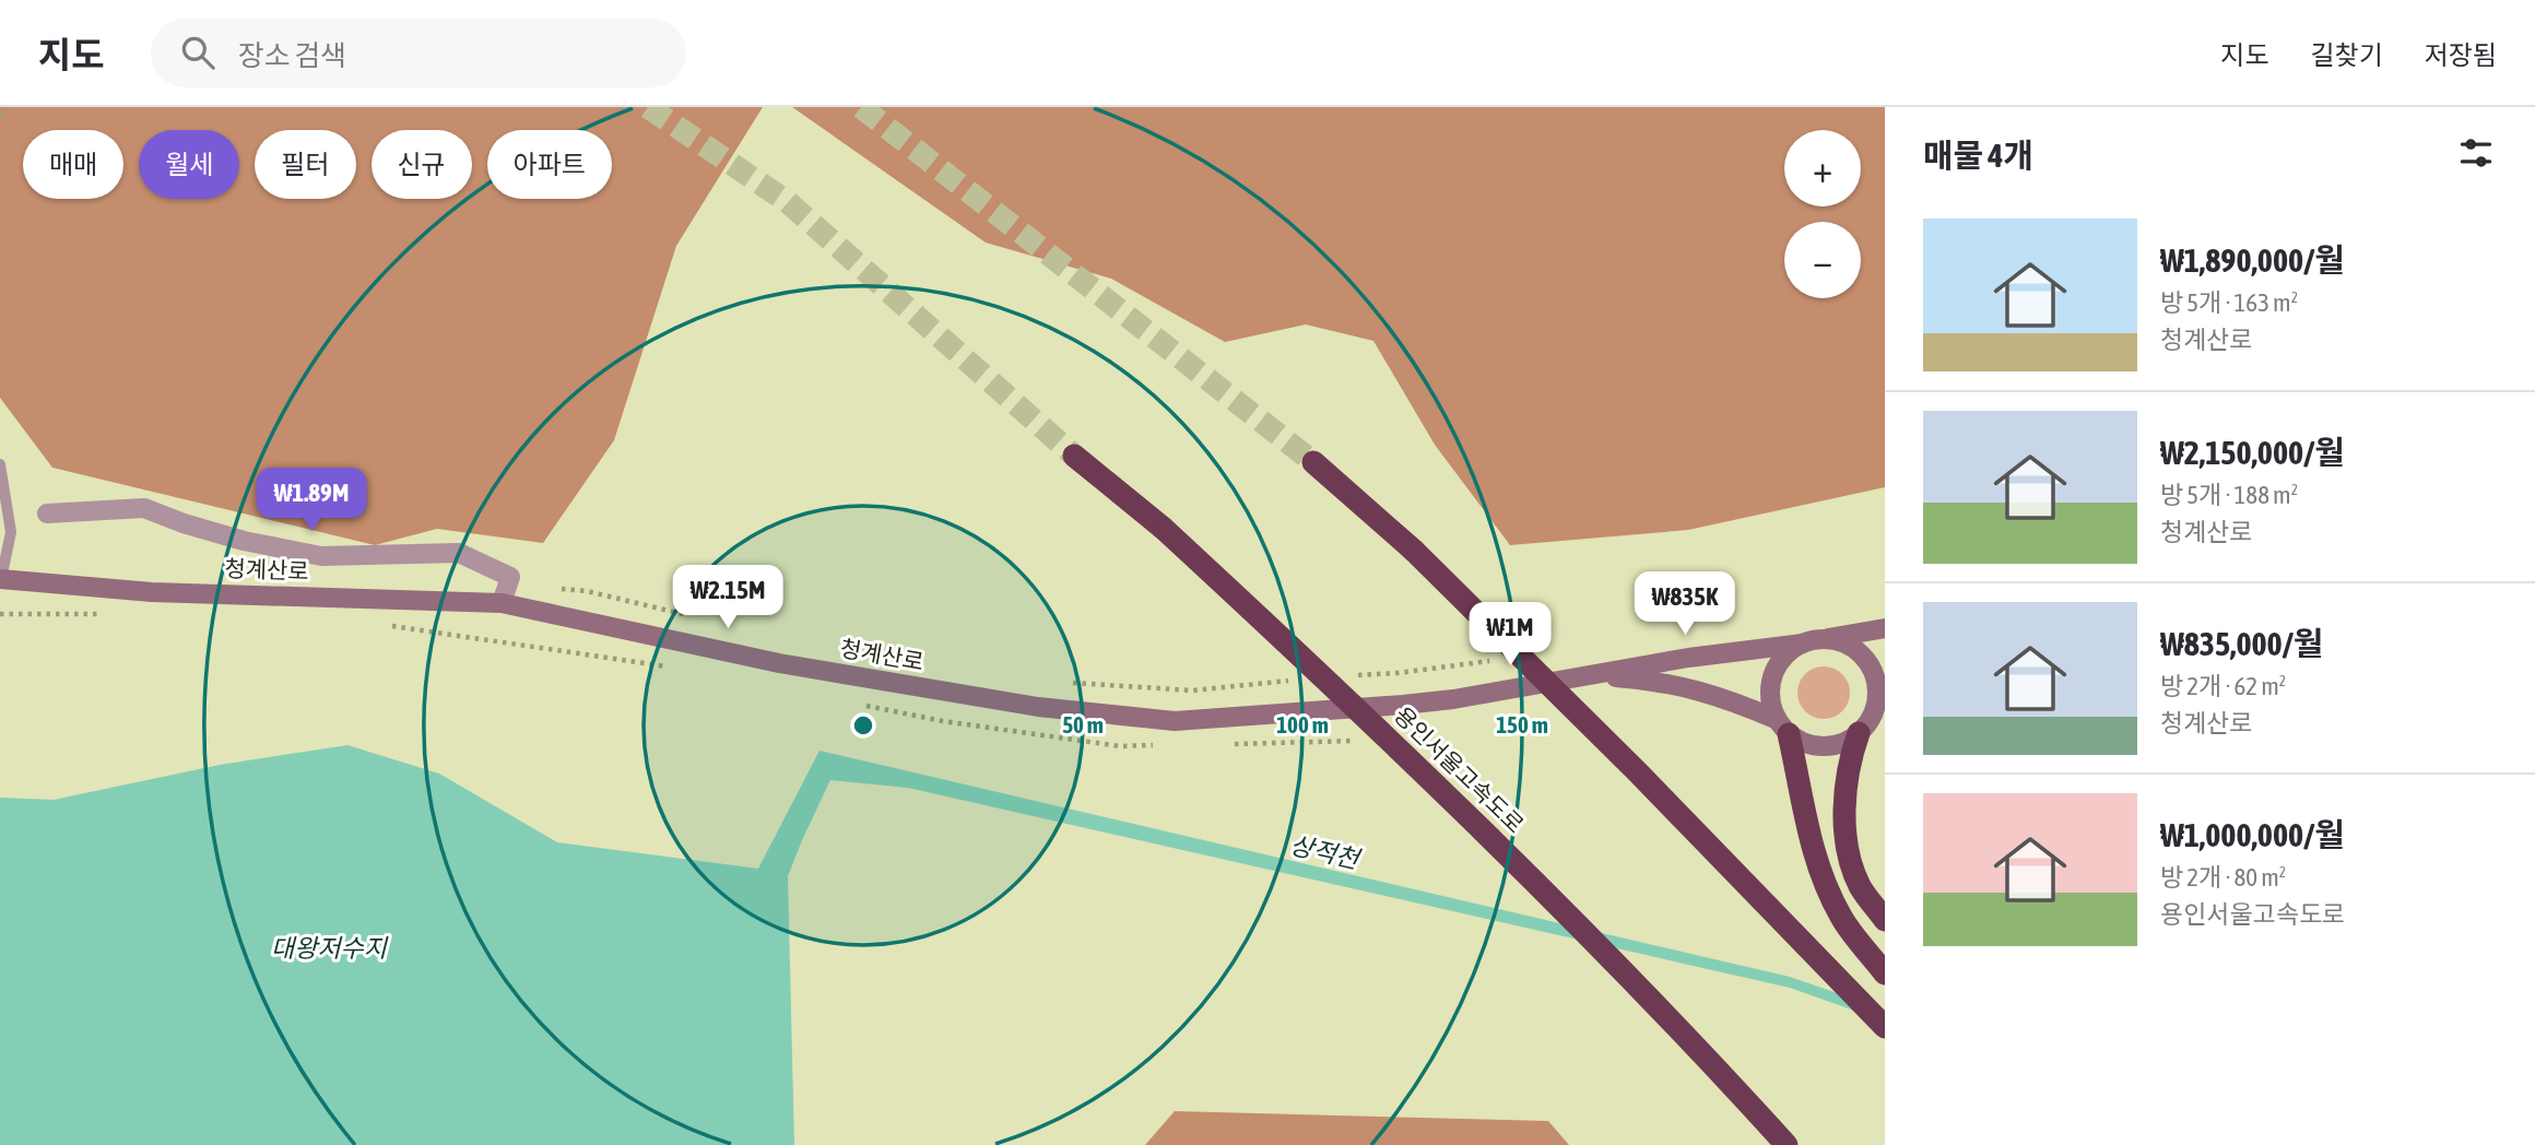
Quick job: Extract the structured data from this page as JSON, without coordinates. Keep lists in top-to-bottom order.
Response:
{
  "streets": {
    "highway": ["용인서울고속도로"],
    "main road": ["청계산로"]
  },
  "water": ["상적천", "대왕저수지"],
  "page": {
    "header": "지도",
    "search": "장소 검색",
    "nav": ["지도", "길찾기", "저장됨"],
    "heading": "매물 4개",
    "map_buttons": ["+", "−"],
    "chip": [
      "매매",
      "월세",
      "필터",
      "신규",
      "아파트"
    ],
    "list": [
      {
        "name": "₩1,890,000/월",
        "note": "방 5개 · 163 m² · 청계산로"
      },
      {
        "name": "₩2,150,000/월",
        "note": "방 5개 · 188 m² · 청계산로"
      },
      {
        "name": "₩835,000/월",
        "note": "방 2개 · 62 m² · 청계산로"
      },
      {
        "name": "₩1,000,000/월",
        "note": "방 2개 · 80 m² · 용인서울고속도로"
      }
    ],
    "price": [
      "₩1.89M",
      "₩2.15M",
      "₩835K",
      "₩1M"
    ]
  },
  "rings": ["50 m", "100 m", "150 m"]
}
